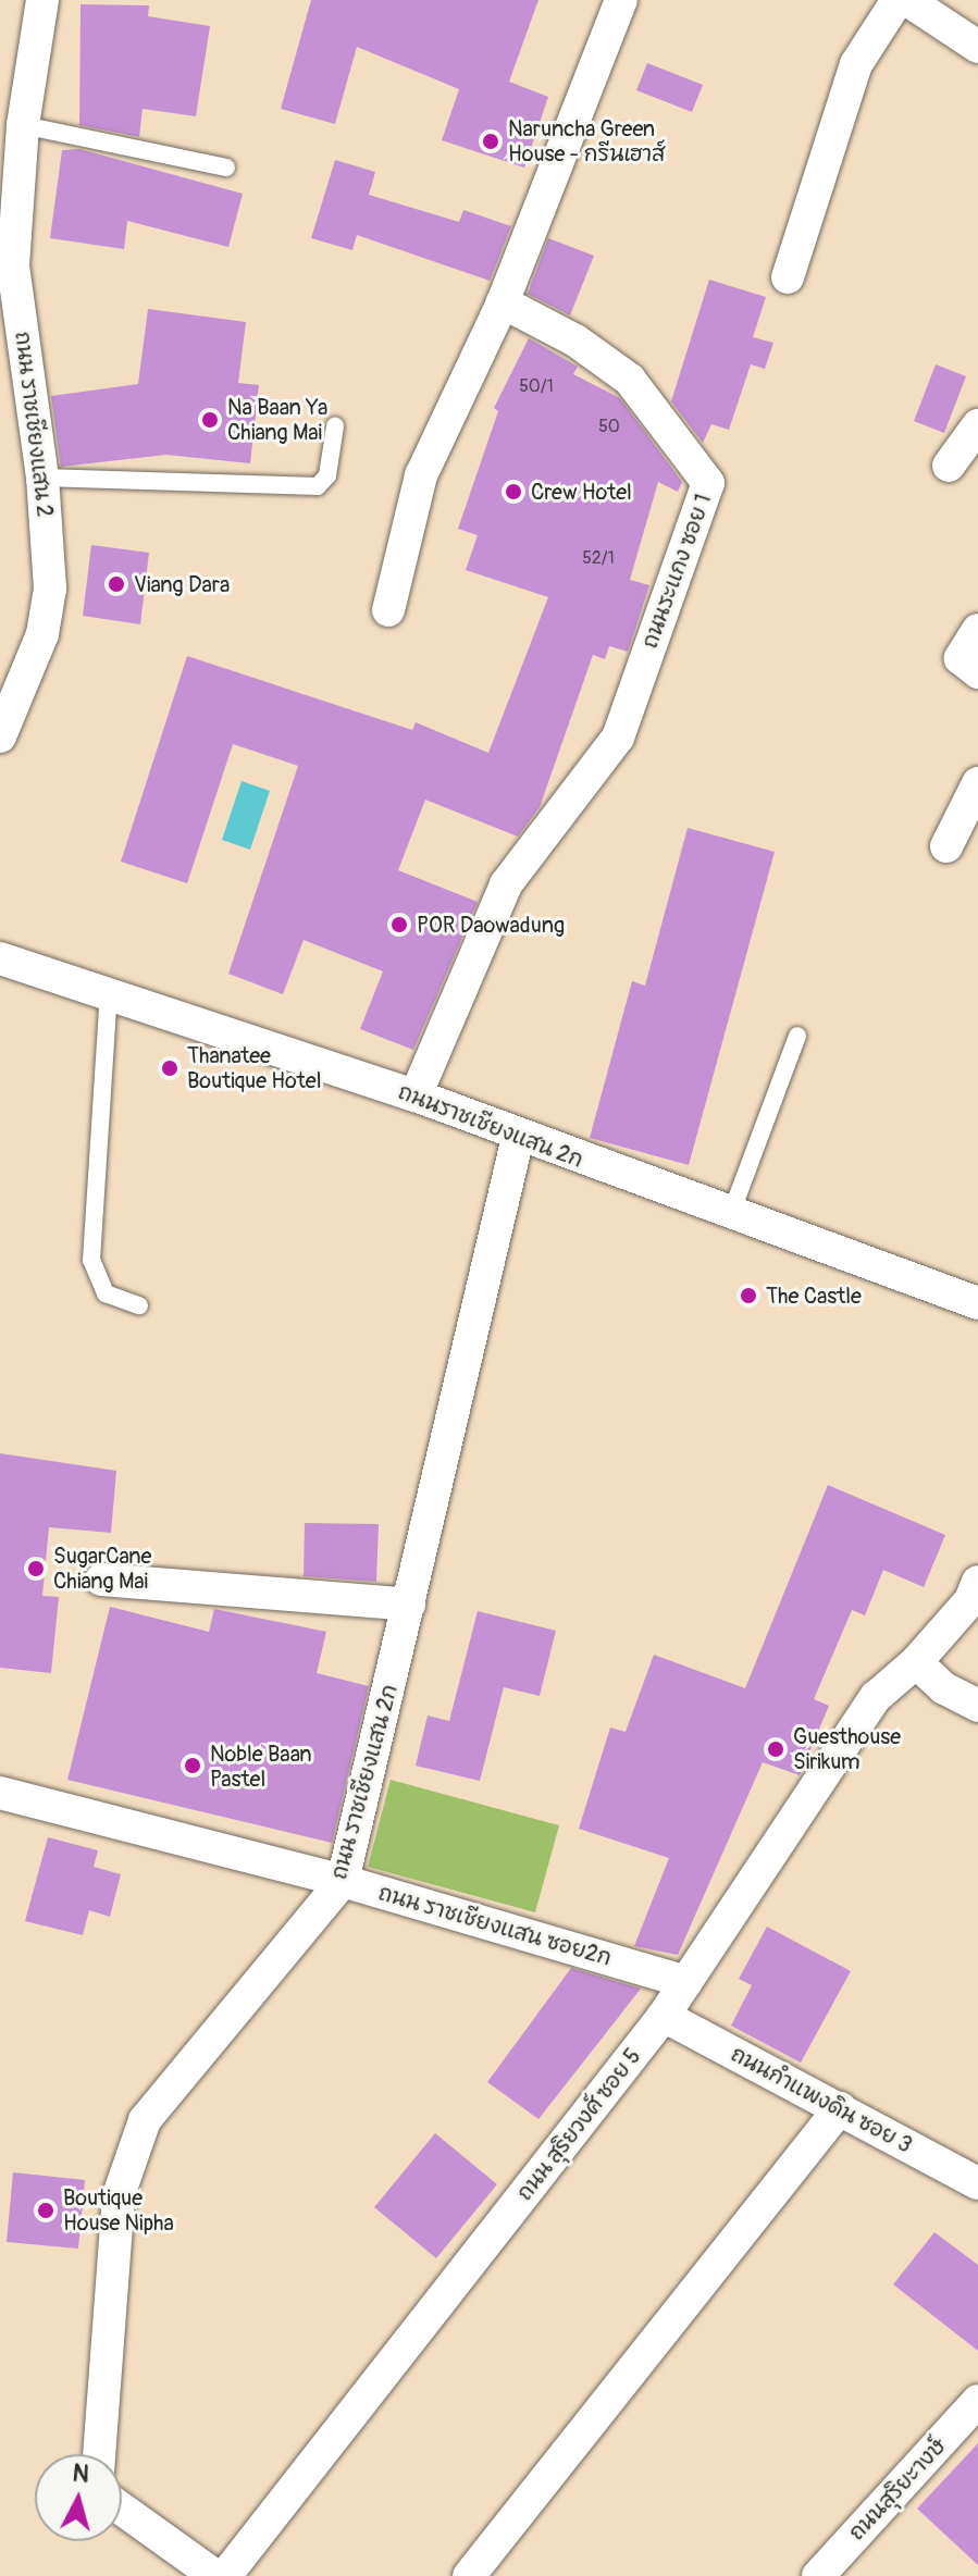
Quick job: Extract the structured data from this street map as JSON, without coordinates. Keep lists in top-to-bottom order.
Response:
{
  "streets": {
    "street": [
      "ถนน ราชเชียงแสน 2",
      "ถนนระแกง ซอย 1",
      "ถนนราชเชียงแสน 2ก",
      "ถนน ราชเชียงแสน 2ก",
      "ถนน ราชเชียงแสน ซอย2ก",
      "ถนนกำแพงดิน ซอย 3",
      "ถนน สุริยวงศ์ ซอย 5",
      "ถนนสุริยะางษ์"
    ]
  },
  "crossings": [
    ["ถนนระแกง ซอย 1", "ถนนราชเชียงแสน 2ก"],
    ["ถนนราชเชียงแสน 2ก", "ถนน ราชเชียงแสน 2ก"],
    ["ถนน ราชเชียงแสน 2ก", "ถนน ราชเชียงแสน ซอย2ก"],
    ["ถนน ราชเชียงแสน ซอย2ก", "ถนน สุริยวงศ์ ซอย 5"],
    ["ถนนกำแพงดิน ซอย 3", "ถนน สุริยวงศ์ ซอย 5"]
  ],
  "places": [
    "Naruncha Green House - กรีนเฮาส์",
    "Na Baan Ya Chiang Mai",
    "Crew Hotel",
    "Viang Dara",
    "POR Daowadung",
    "Thanatee Boutique Hotel",
    "The Castle",
    "SugarCane Chiang Mai",
    "Guesthouse Sirikum",
    "Noble Baan Pastel",
    "Boutique House Nipha"
  ],
  "house_numbers": ["50/1", "50", "52/1"],
  "north": "top"
}
